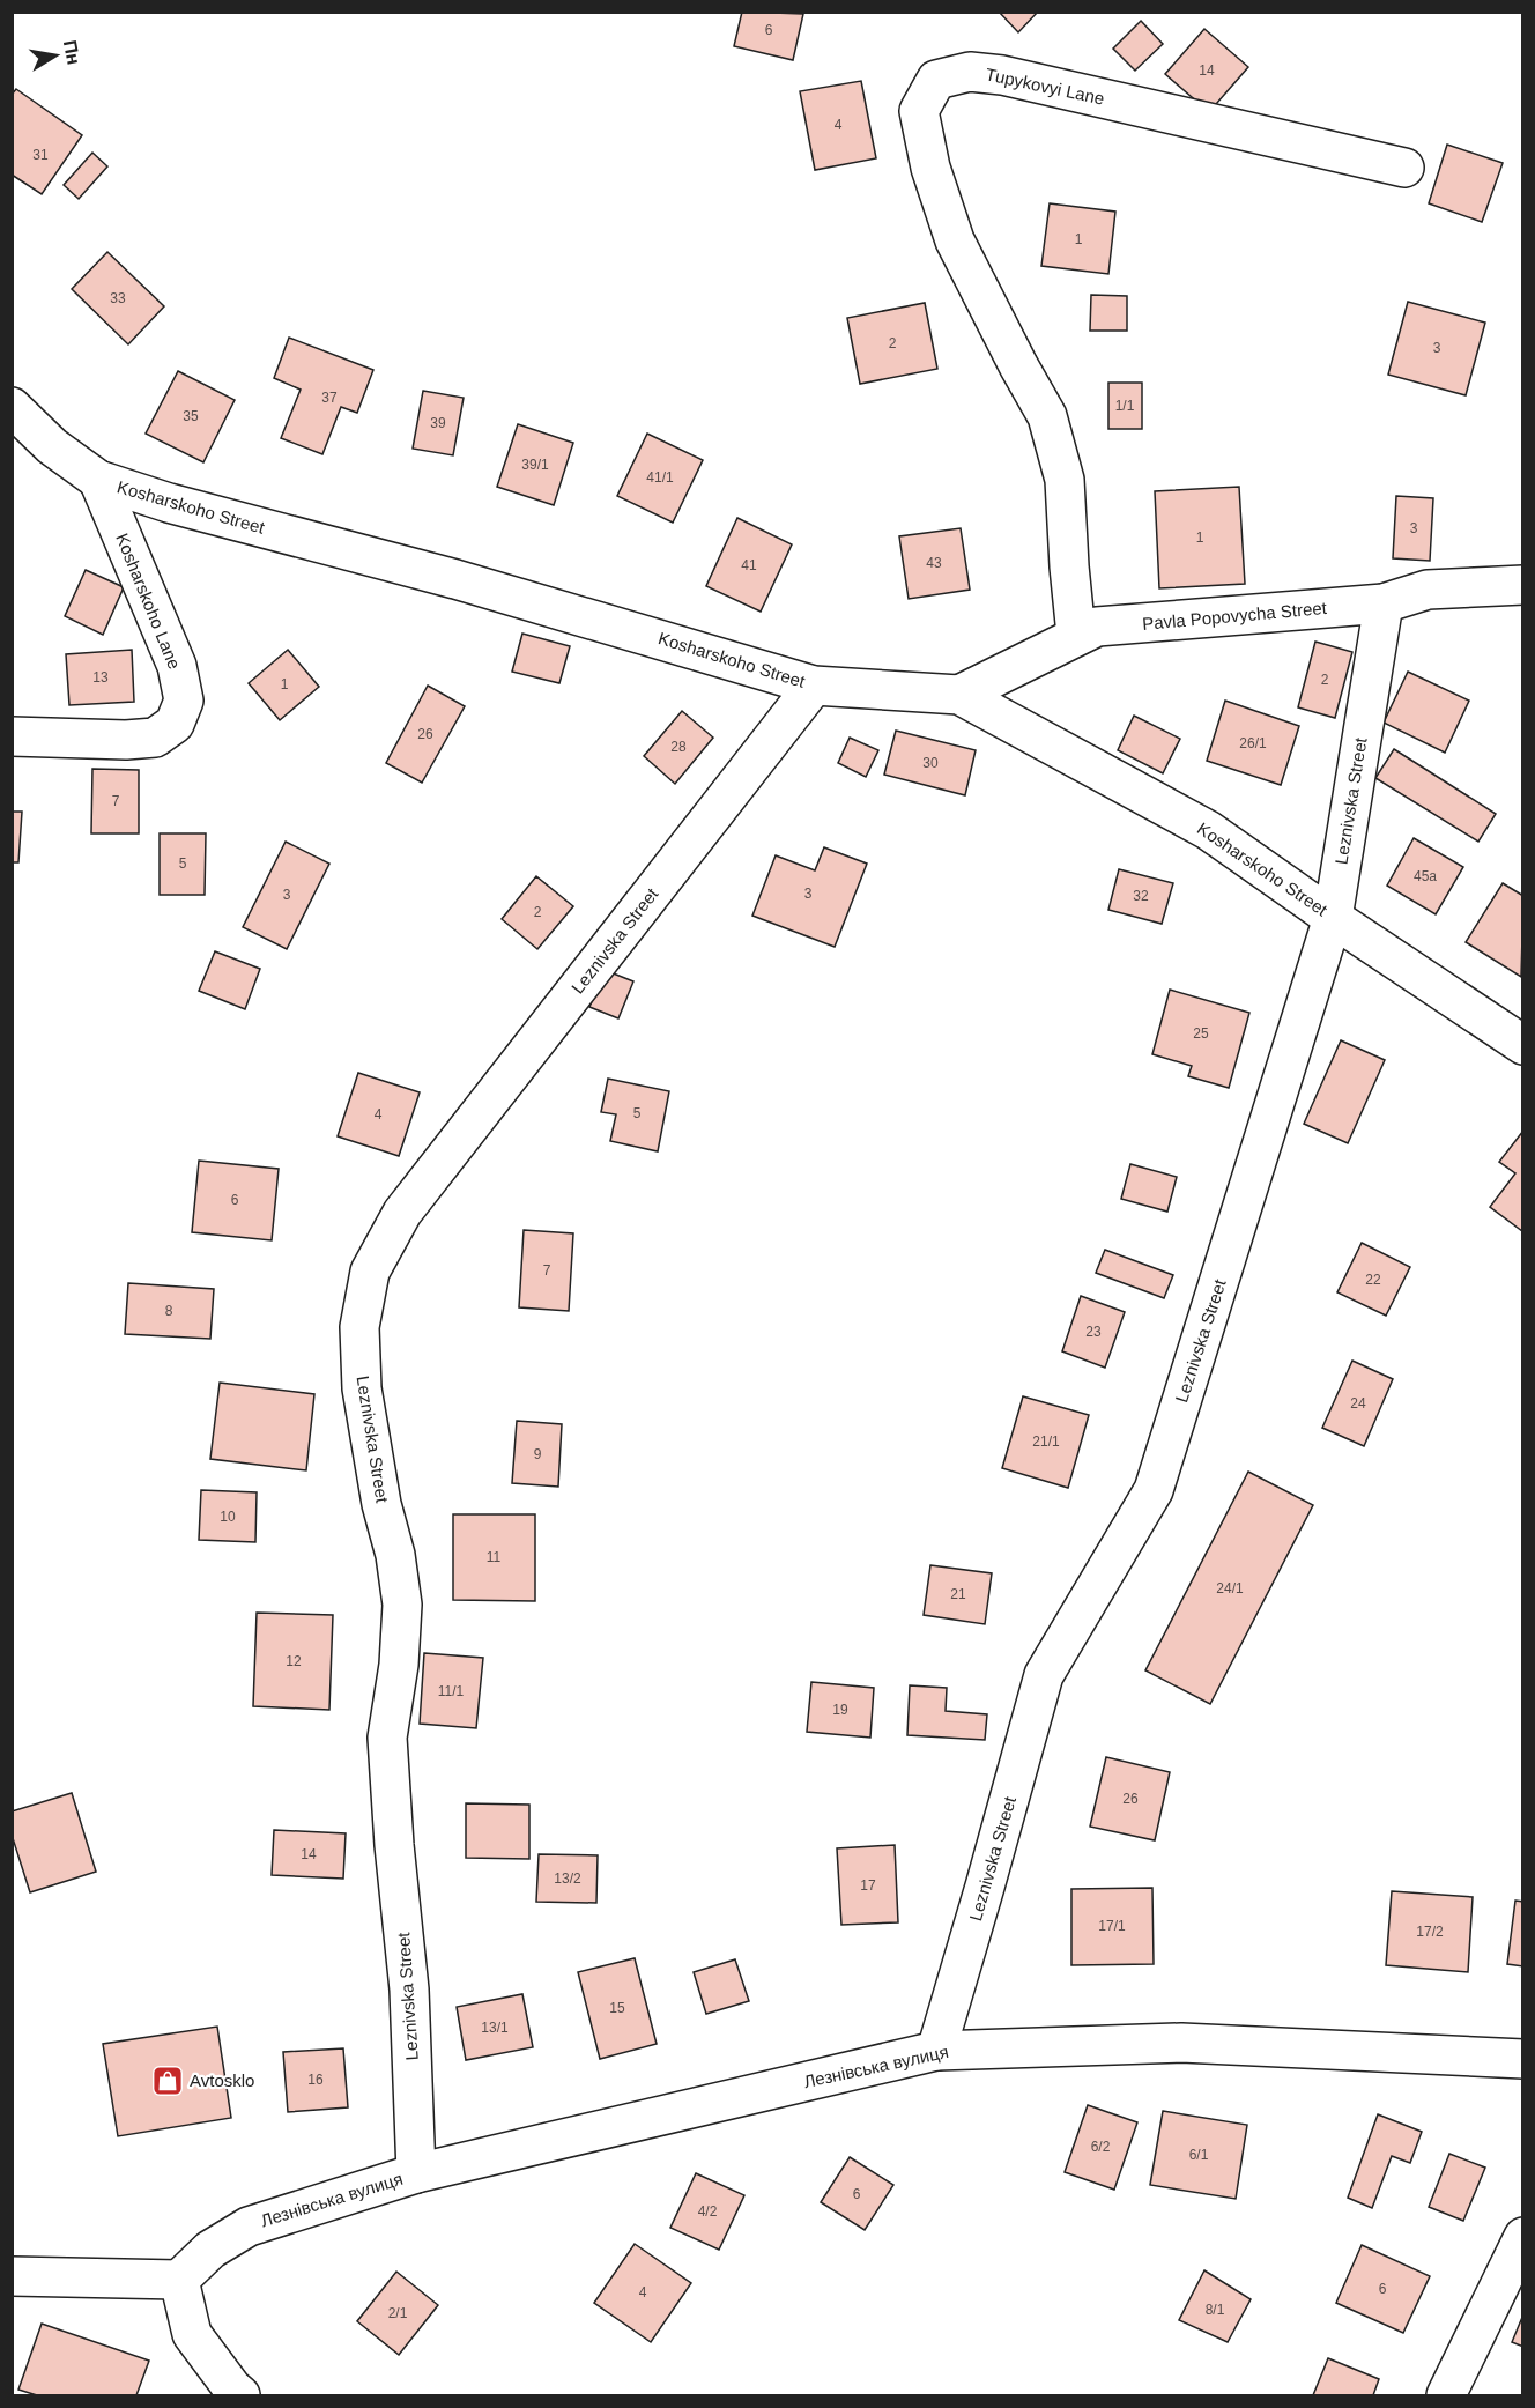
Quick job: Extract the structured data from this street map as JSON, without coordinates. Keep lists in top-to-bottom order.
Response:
{
  "streets": {
    "street": [
      "Tupykovyi Lane",
      "Kosharskoho Street",
      "Kosharskoho Lane",
      "Pavla Popovycha Street",
      "Leznivska Street",
      "Лезнівська вулиця"
    ]
  },
  "crossings": [
    ["Tupykovyi Lane", "Pavla Popovycha Street"],
    ["Kosharskoho Street", "Kosharskoho Lane"],
    ["Kosharskoho Street", "Pavla Popovycha Street"],
    ["Kosharskoho Street", "Leznivska Street"],
    ["Pavla Popovycha Street", "Leznivska Street"],
    ["Leznivska Street", "Лезнівська вулиця"]
  ],
  "places": {
    "shop": ["Avtosklo"]
  },
  "house_numbers": [
    "6",
    "14",
    "4",
    "31",
    "1",
    "33",
    "2",
    "3",
    "37",
    "1/1",
    "35",
    "39",
    "39/1",
    "41/1",
    "3",
    "1",
    "43",
    "41",
    "13",
    "2",
    "1",
    "26",
    "26/1",
    "28",
    "30",
    "7",
    "5",
    "45а",
    "3",
    "3",
    "32",
    "2",
    "25",
    "5",
    "4",
    "6",
    "7",
    "22",
    "8",
    "23",
    "24",
    "21/1",
    "9",
    "10",
    "11",
    "24/1",
    "21",
    "12",
    "11/1",
    "19",
    "26",
    "14",
    "13/2",
    "17",
    "17/1",
    "17/2",
    "15",
    "13/1",
    "16",
    "6/2",
    "6/1",
    "6",
    "4/2",
    "6",
    "4",
    "8/1",
    "2/1"
  ],
  "north": "right"
}
